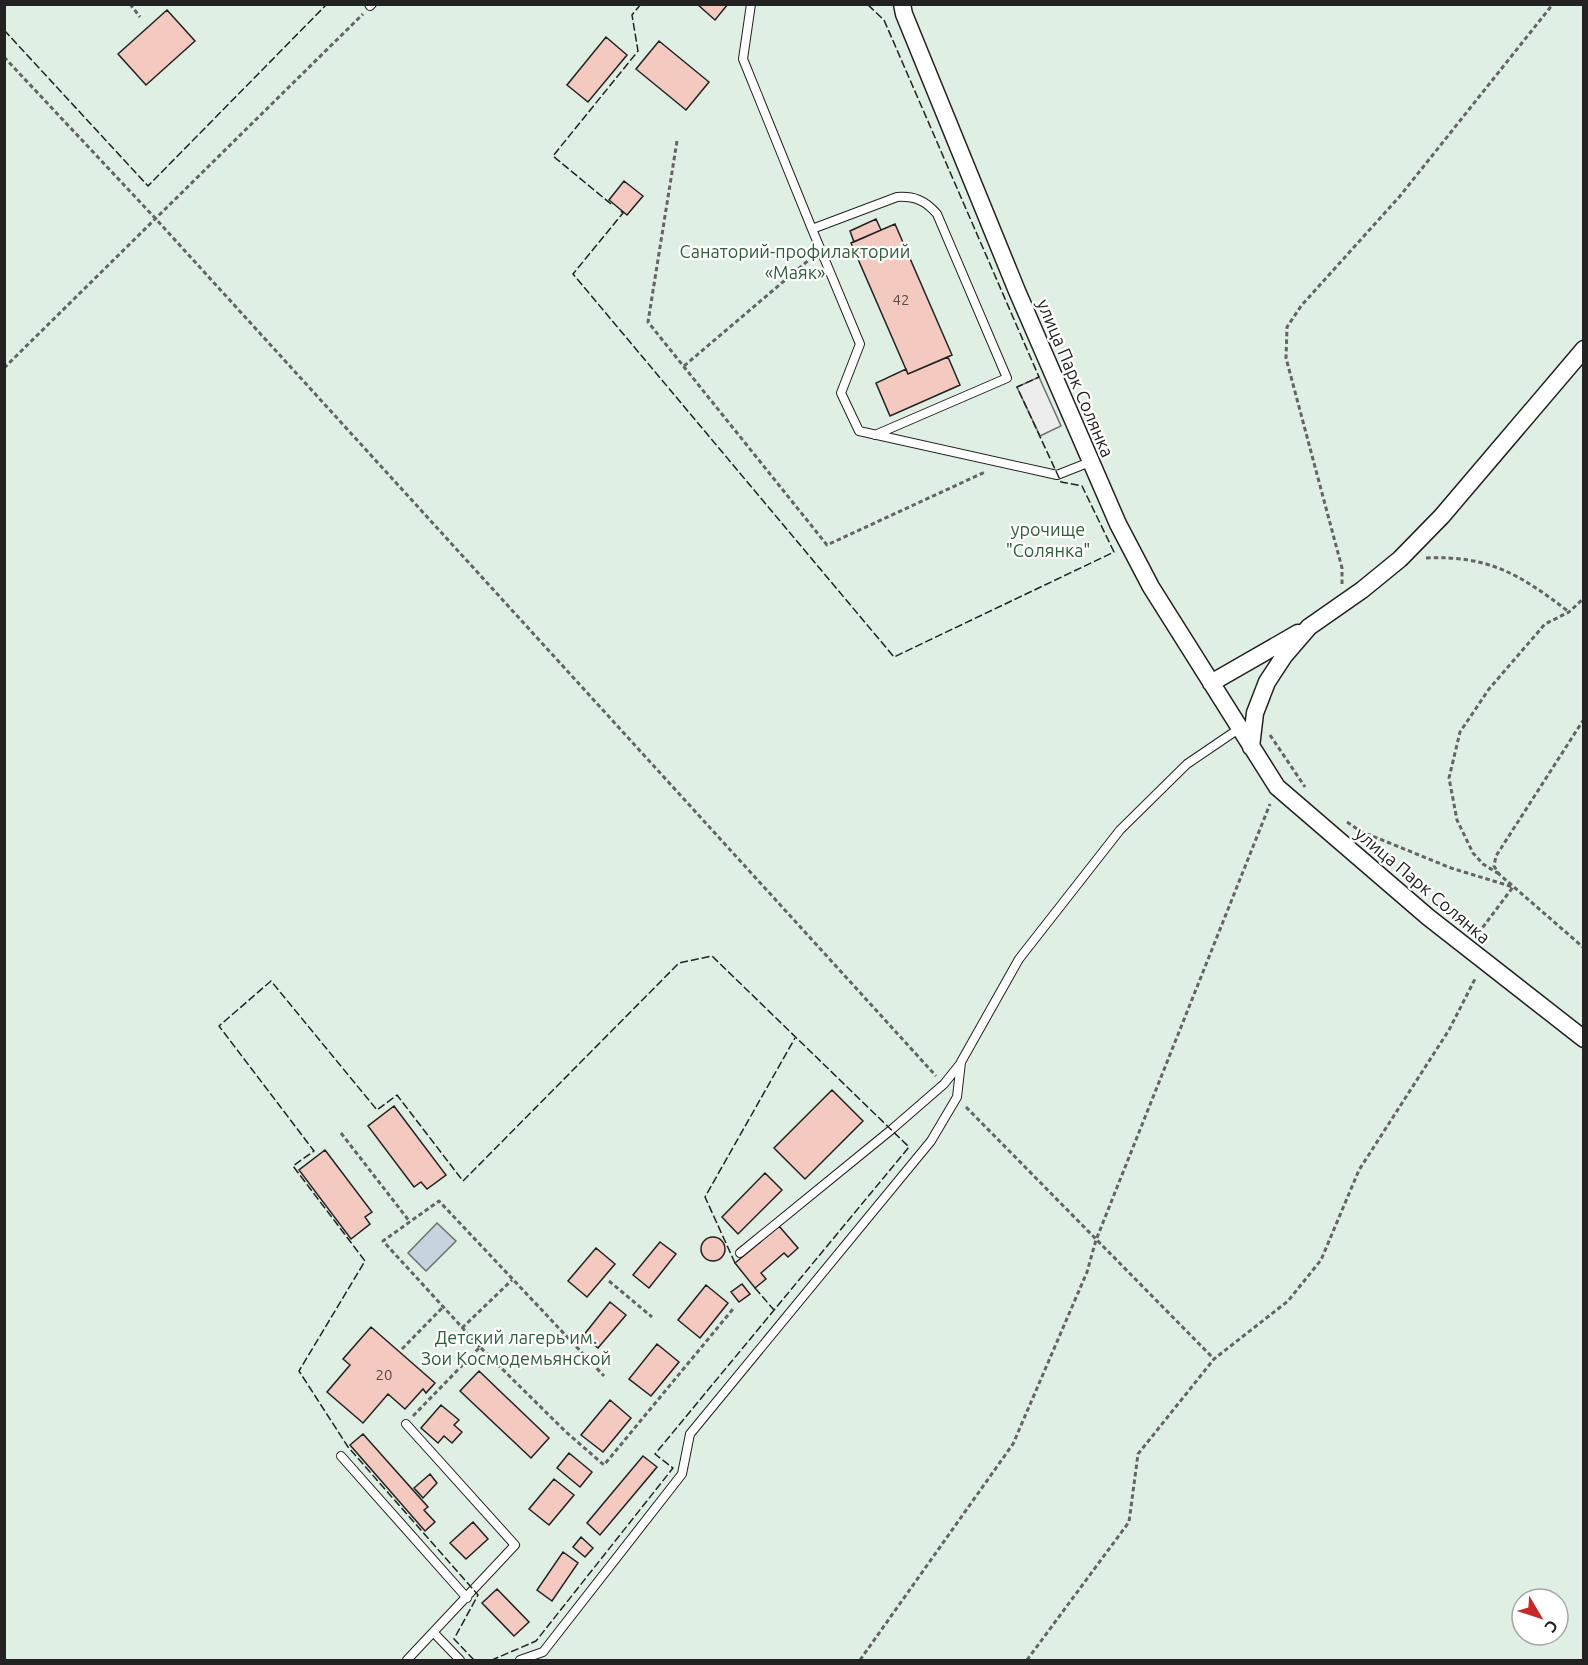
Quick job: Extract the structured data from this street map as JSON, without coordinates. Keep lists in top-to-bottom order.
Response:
{
  "streets": {
    "street": ["улица Парк Солянка"]
  },
  "parks": ["Санаторий-профилакторий «Маяк»", "урочище \"Солянка\"", "Детский лагерь им. Зои Космодемьянской"],
  "house_numbers": ["42", "20"],
  "north": "bottom right"
}
